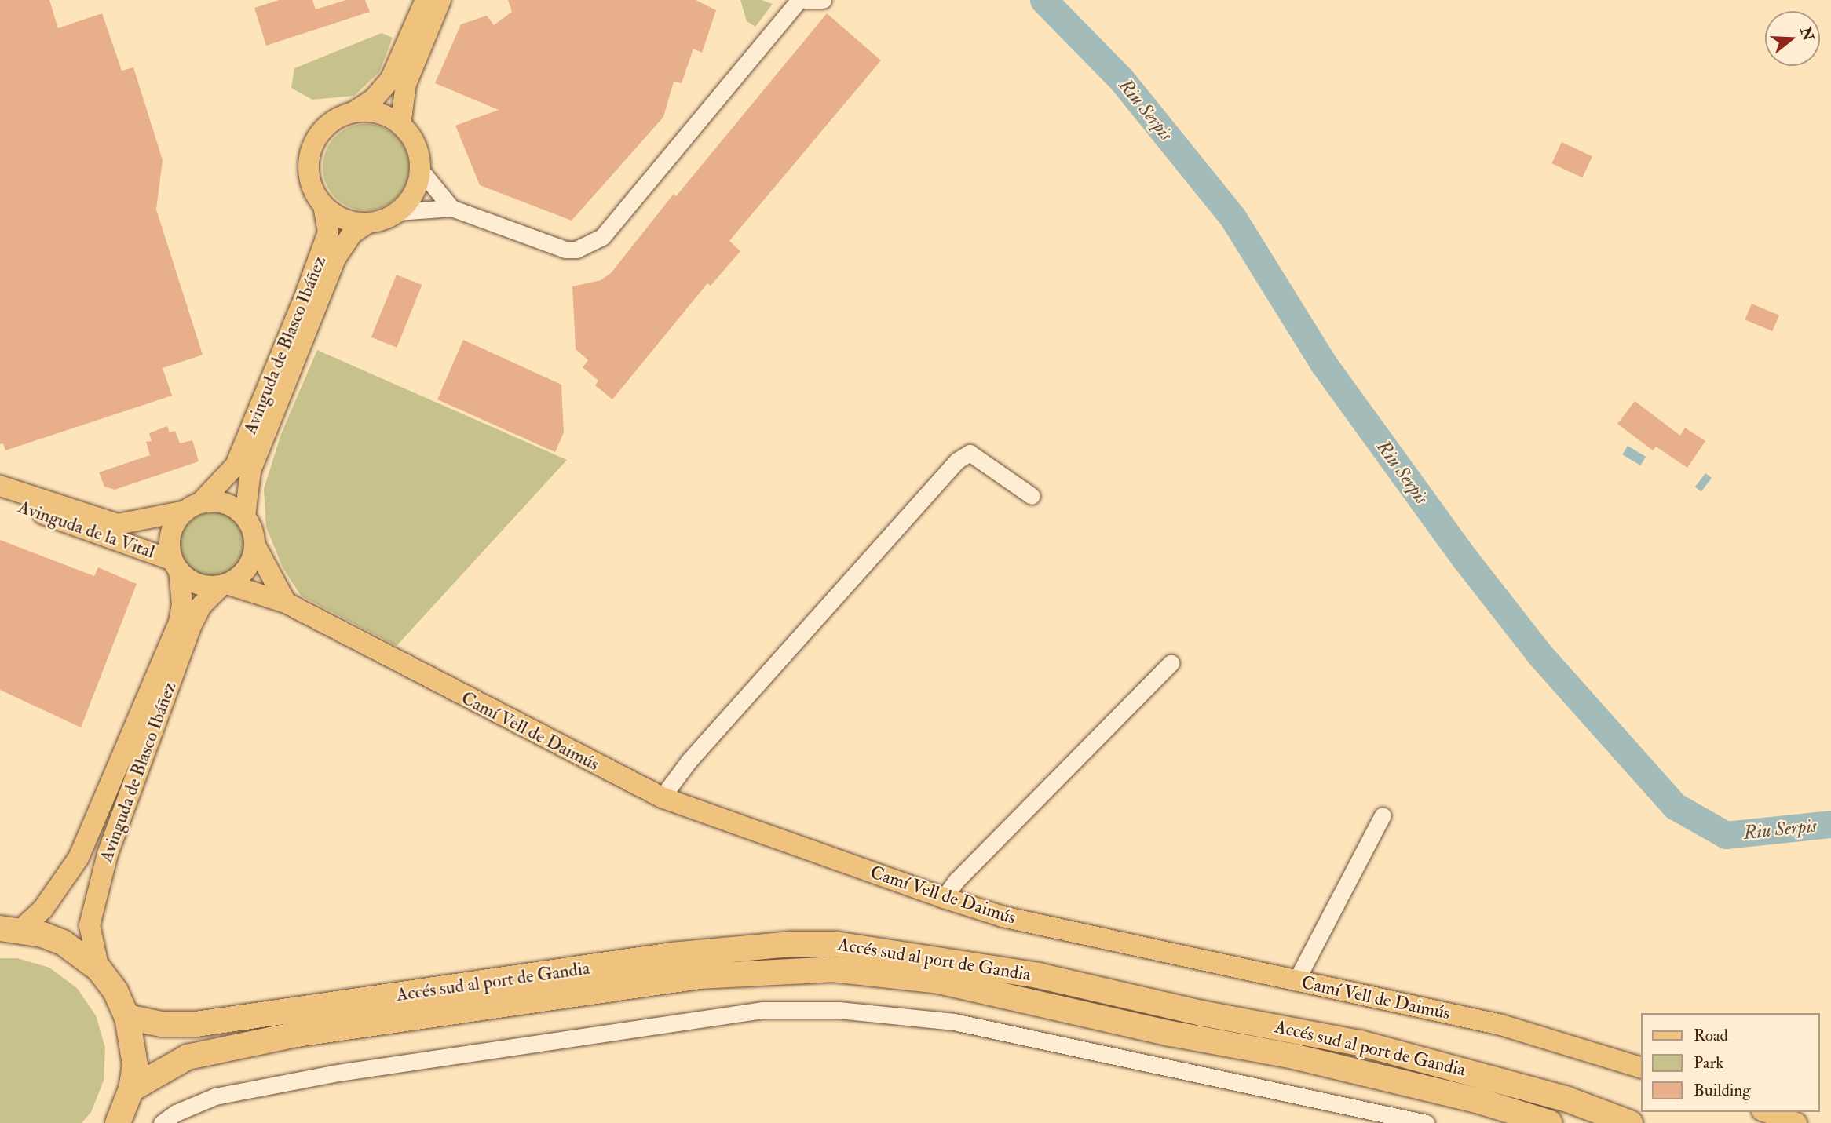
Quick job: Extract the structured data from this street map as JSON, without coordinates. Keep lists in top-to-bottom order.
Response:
{
  "streets": {
    "highway": ["Accés sud al port de Gandia"],
    "main road": ["Avinguda de Blasco Ibáñez", "Avinguda de la Vital", "Camí Vell de Daimús"]
  },
  "crossings": [
    ["Avinguda de Blasco Ibáñez", "Avinguda de la Vital"],
    ["Avinguda de Blasco Ibáñez", "Camí Vell de Daimús"],
    ["Avinguda de la Vital", "Camí Vell de Daimús"]
  ],
  "water": ["Riu Serpis"],
  "legend": ["Road", "Park", "Building"],
  "north": "right"
}
